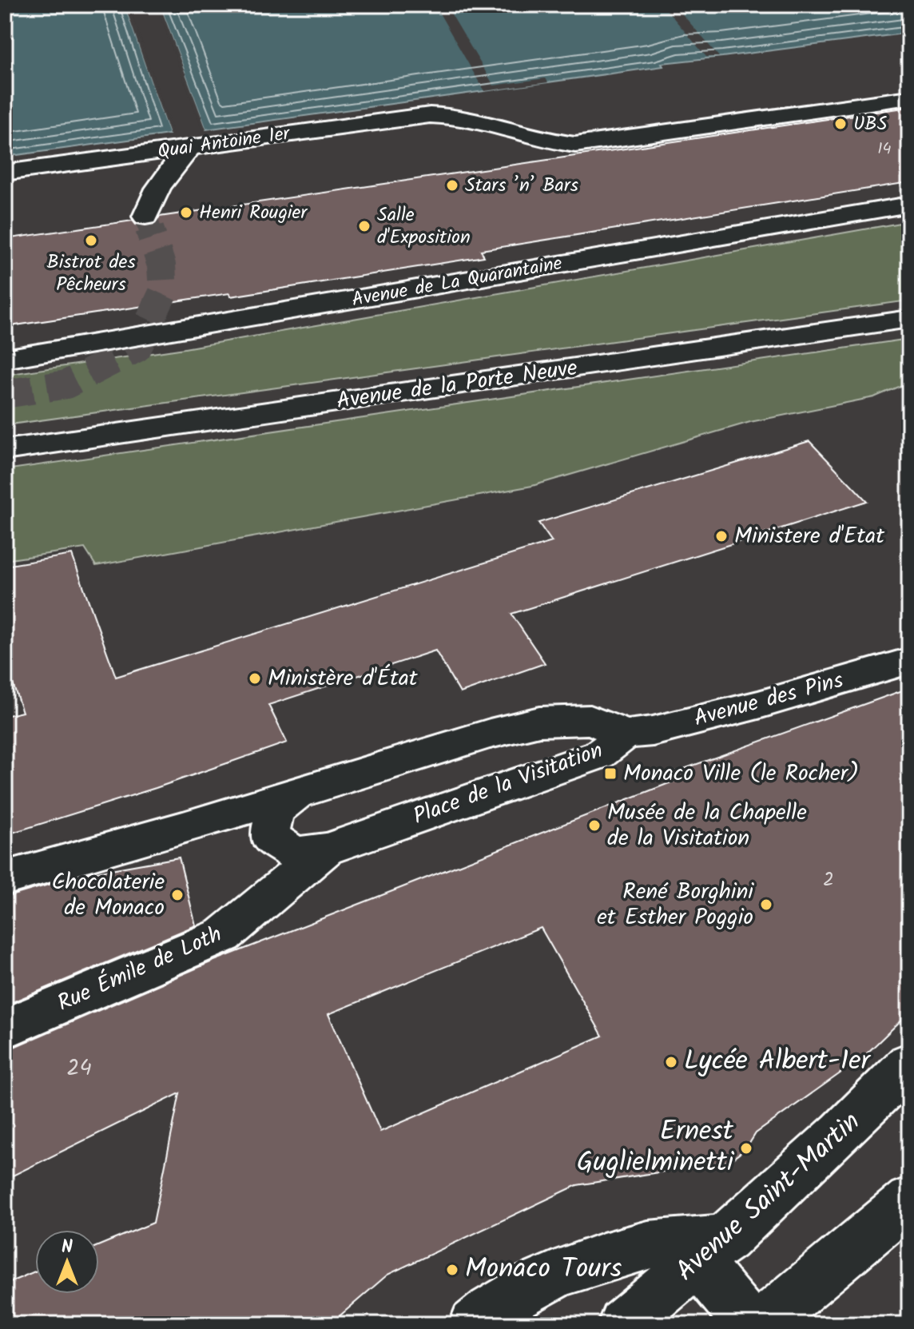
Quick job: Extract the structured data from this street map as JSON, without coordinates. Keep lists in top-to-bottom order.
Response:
{
  "streets": {
    "street": [
      "Quai Antoine 1er",
      "Avenue de La Quarantaine",
      "Avenue de la Porte Neuve",
      "Avenue des Pins",
      "Place de la Visitation",
      "Rue Émile de Loth",
      "Avenue Saint-Martin"
    ]
  },
  "crossings": [
    ["Avenue des Pins", "Place de la Visitation"],
    ["Place de la Visitation", "Rue Émile de Loth"]
  ],
  "places": {
    "other": [
      "UBS",
      "Stars ’n’ Bars",
      "Henri Rougier",
      "Salle d'Exposition",
      "Bistrot des Pêcheurs",
      "Ministere d'Etat",
      "Ministère d'État",
      "Musée de la Chapelle de la Visitation",
      "Chocolaterie de Monaco",
      "René Borghini et Esther Poggio",
      "Lycée Albert-1er",
      "Ernest Guglielminetti",
      "Monaco Tours"
    ],
    "transit": ["Monaco Ville (le Rocher)"]
  },
  "house_numbers": ["14", "2", "24"],
  "north": "top"
}
